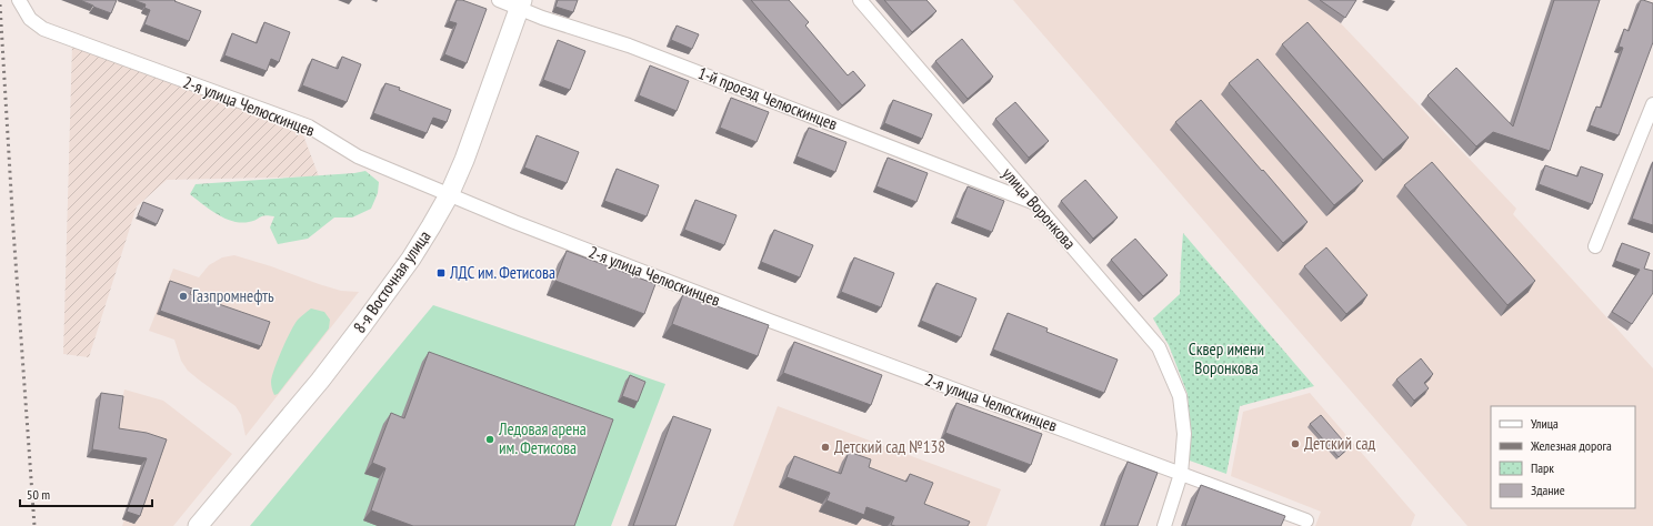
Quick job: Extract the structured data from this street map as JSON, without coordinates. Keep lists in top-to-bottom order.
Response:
{
  "streets": {
    "main road": ["8-я Восточная улица"],
    "street": ["1-й проезд Челюскинцев", "2-я улица Челюскинцев", "улица Воронкова"]
  },
  "crossings": [
    ["1-й проезд Челюскинцев", "улица Воронкова"],
    ["1-й проезд Челюскинцев", "8-я Восточная улица"],
    ["2-я улица Челюскинцев", "улица Воронкова"],
    ["2-я улица Челюскинцев", "8-я Восточная улица"]
  ],
  "parks": ["Сквер имени Воронкова"],
  "places": {
    "transit": ["ЛДС им. Фетисова"],
    "other": [
      "Газпромнефть",
      "Ледовая арена им. Фетисова",
      "Детский сад",
      "Детский сад №138"
    ]
  },
  "legend": [
    "Улица",
    "Железная дорога",
    "Парк",
    "Здание"
  ],
  "scale_bar": "50 m"
}
